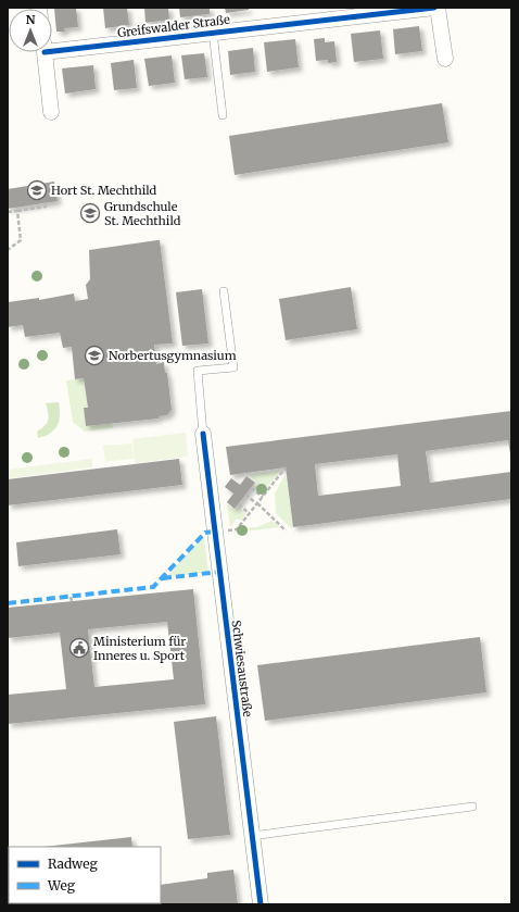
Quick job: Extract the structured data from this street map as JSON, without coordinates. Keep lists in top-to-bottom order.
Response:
{
  "streets": {
    "street": ["Greifswalder Straße", "Schwiesaustraße"]
  },
  "places": {
    "school or university": ["Hort St. Mechthild", "Grundschule St. Mechthild", "Norbertusgymnasium"],
    "public building": ["Ministerium für Inneres u. Sport"]
  },
  "legend": ["Radweg", "Weg"],
  "north": "top"
}
